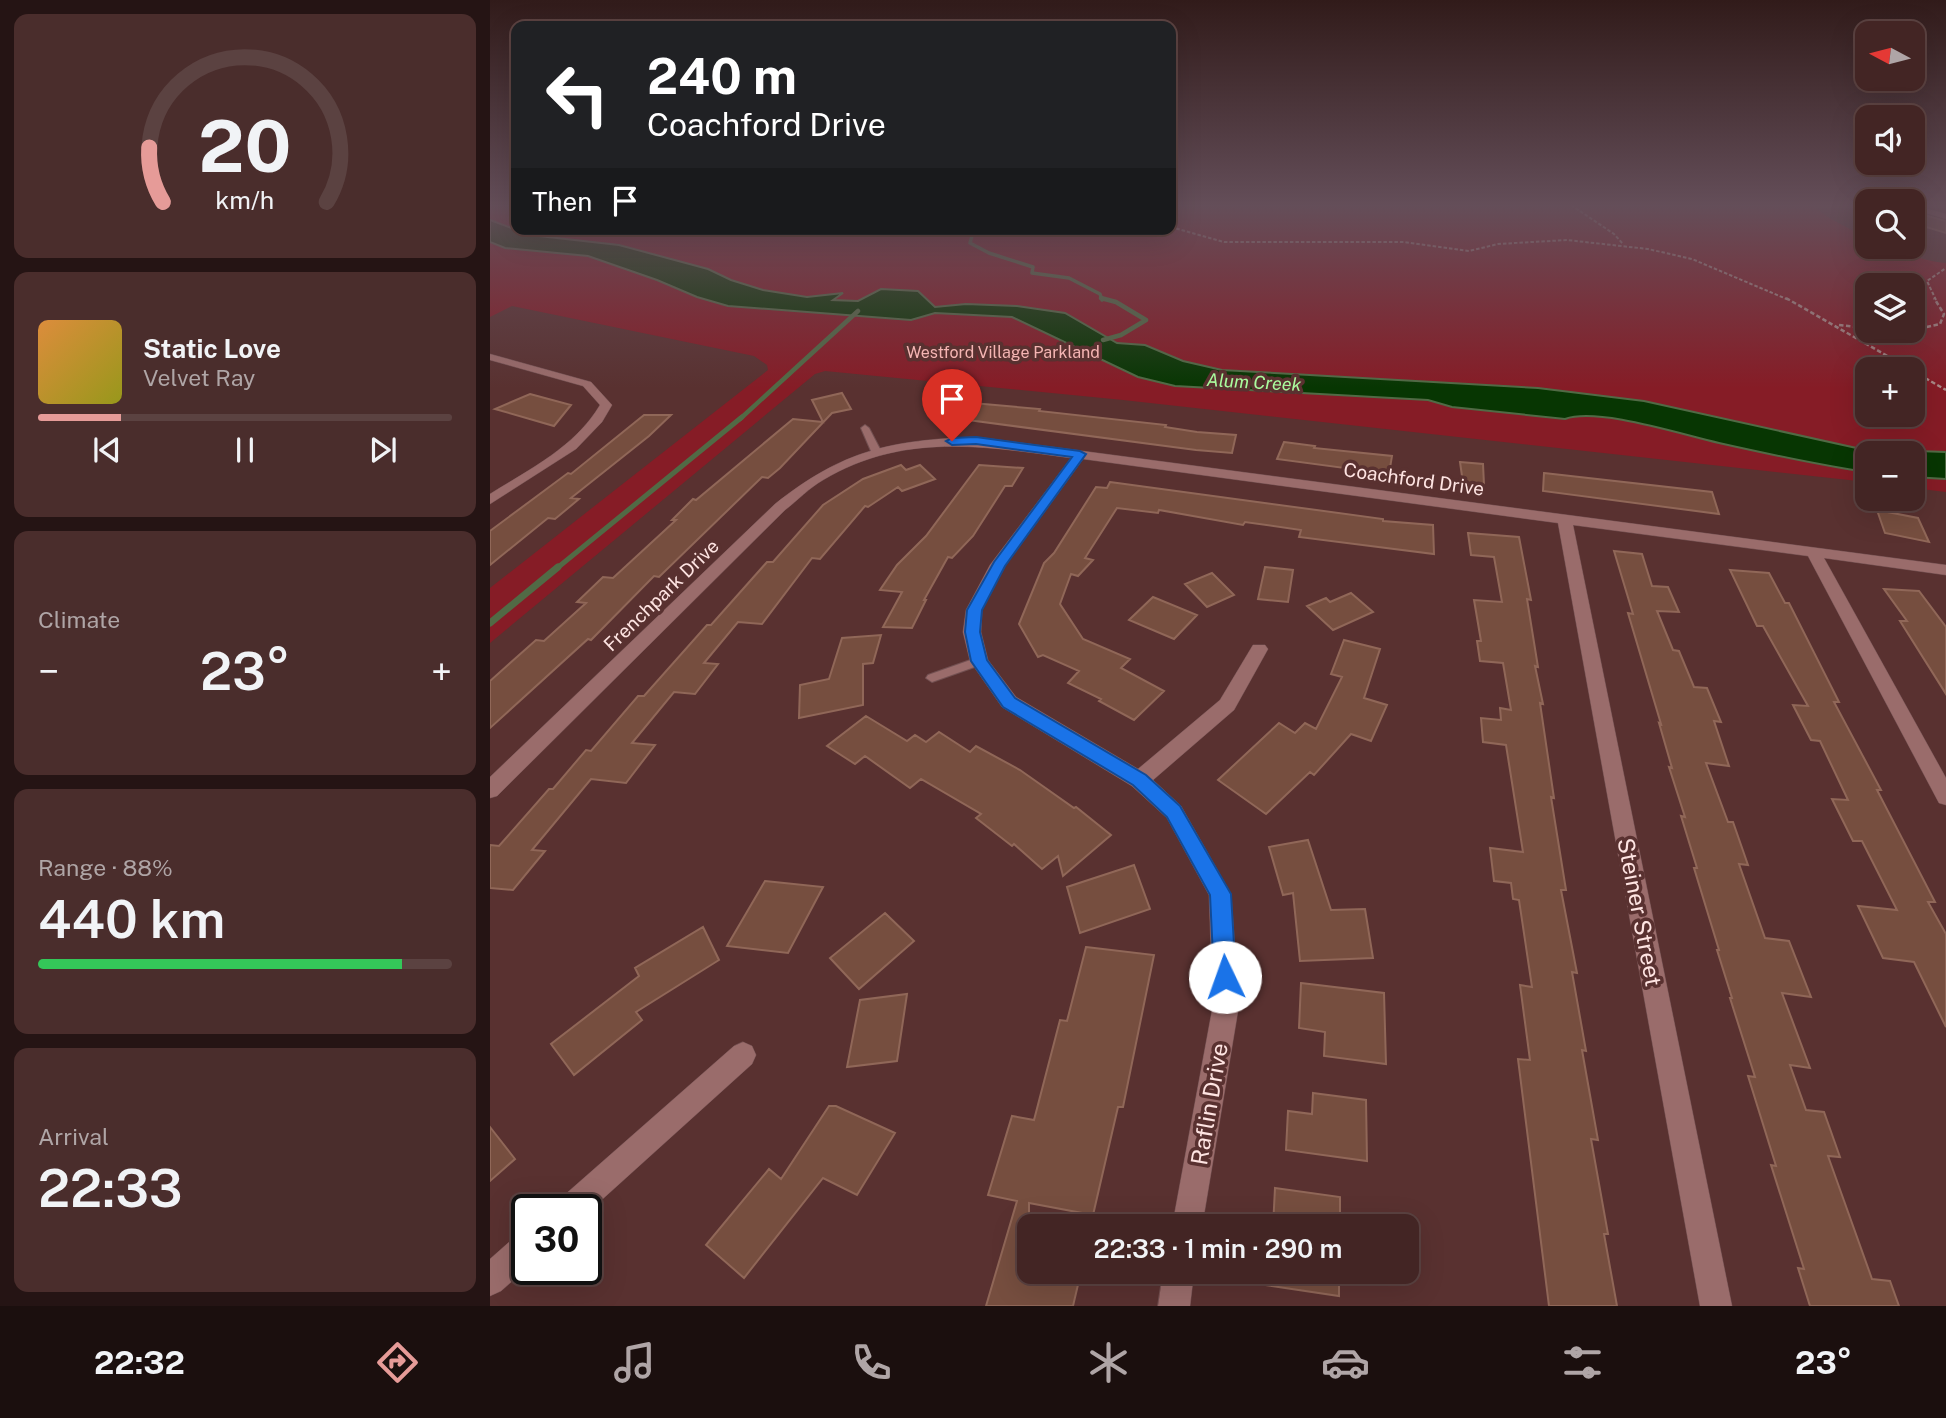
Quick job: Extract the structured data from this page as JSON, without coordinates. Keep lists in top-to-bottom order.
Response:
{
  "streets": {
    "street": [
      "Coachford Drive",
      "Frenchpark Drive",
      "Steiner Street",
      "Raflin Drive"
    ]
  },
  "crossings": [
    ["Coachford Drive", "Frenchpark Drive"],
    ["Coachford Drive", "Steiner Street"],
    ["Coachford Drive", "Raflin Drive"]
  ],
  "water": ["Alum Creek"],
  "parks": ["Westford Village Parkland"],
  "north": "left",
  "page": {
    "map_buttons": ["+", "−"],
    "turn": ["240 m", "Coachford Drive"],
    "then": "Then",
    "song": ["Static Love", "Velvet Ray"],
    "tile": [
      "Climate",
      ["Range · 88%", "440 km"],
      ["Arrival", "22:33"]
    ],
    "heat": ["−", "23°", "+"],
    "limit": "30",
    "trip": "22:33 · 1 min · 290 m",
    "tabs": ["22:32", "23°"],
    "gauge": ["20", "km/h"]
  }
}
